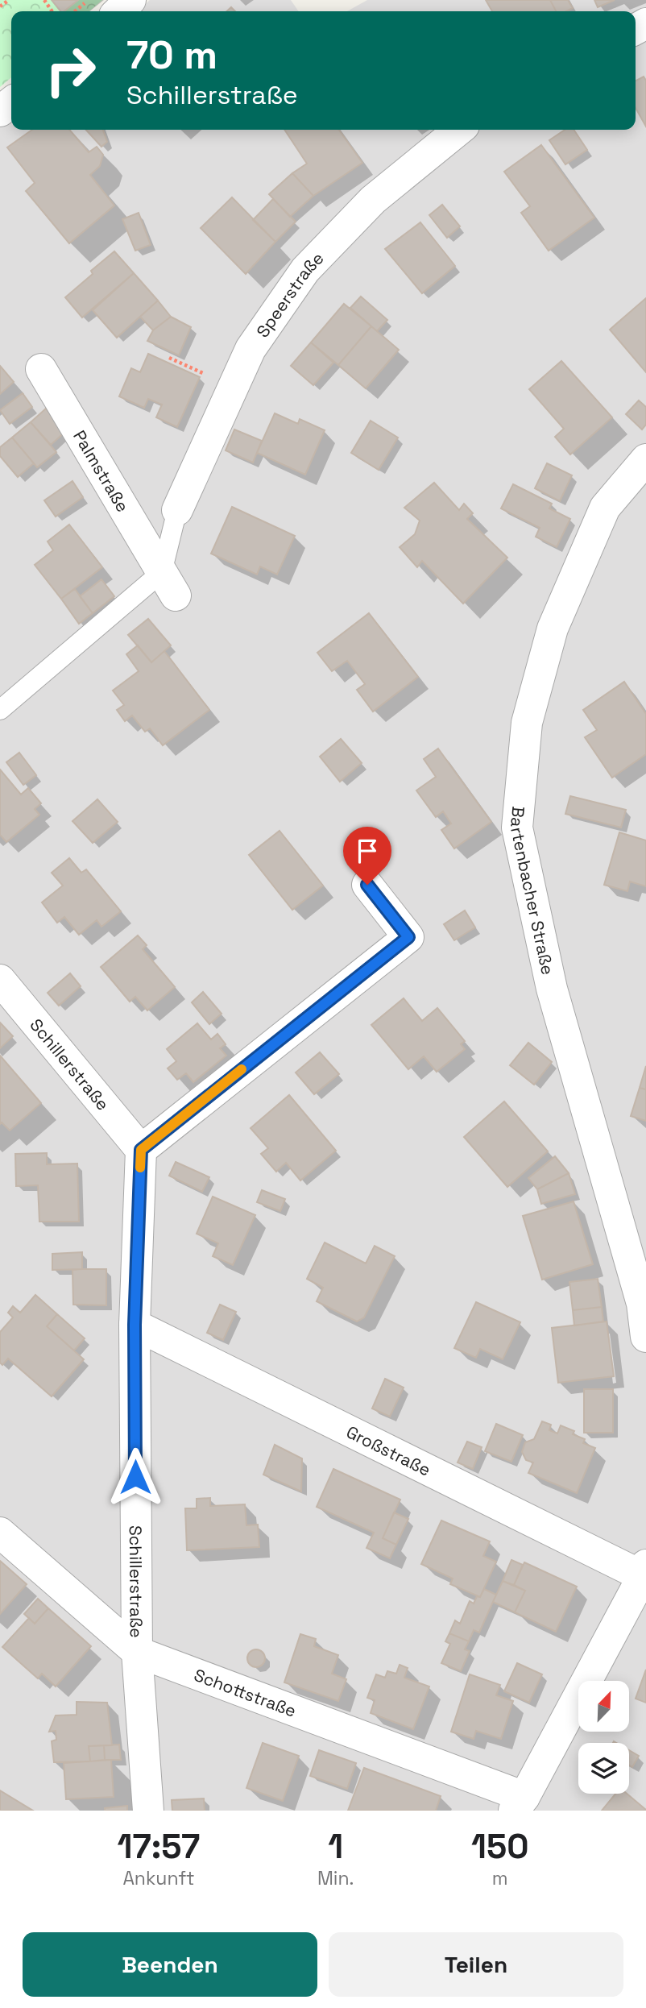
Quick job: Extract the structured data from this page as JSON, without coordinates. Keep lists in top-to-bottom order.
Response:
{
  "streets": {
    "street": [
      "Speerstraße",
      "Palmstraße",
      "Bartenbacher Straße",
      "Schillerstraße",
      "Großstraße",
      "Schottstraße"
    ]
  },
  "crossings": [
    ["Schillerstraße", "Großstraße"],
    ["Schillerstraße", "Schottstraße"]
  ],
  "north": "top right",
  "page": {
    "turn": ["70 m", "Schillerstraße"],
    "eta": [
      "17:57",
      "Ankunft",
      "1",
      "Min.",
      "150",
      "m"
    ],
    "buttons": ["Beenden", "Teilen"]
  }
}
